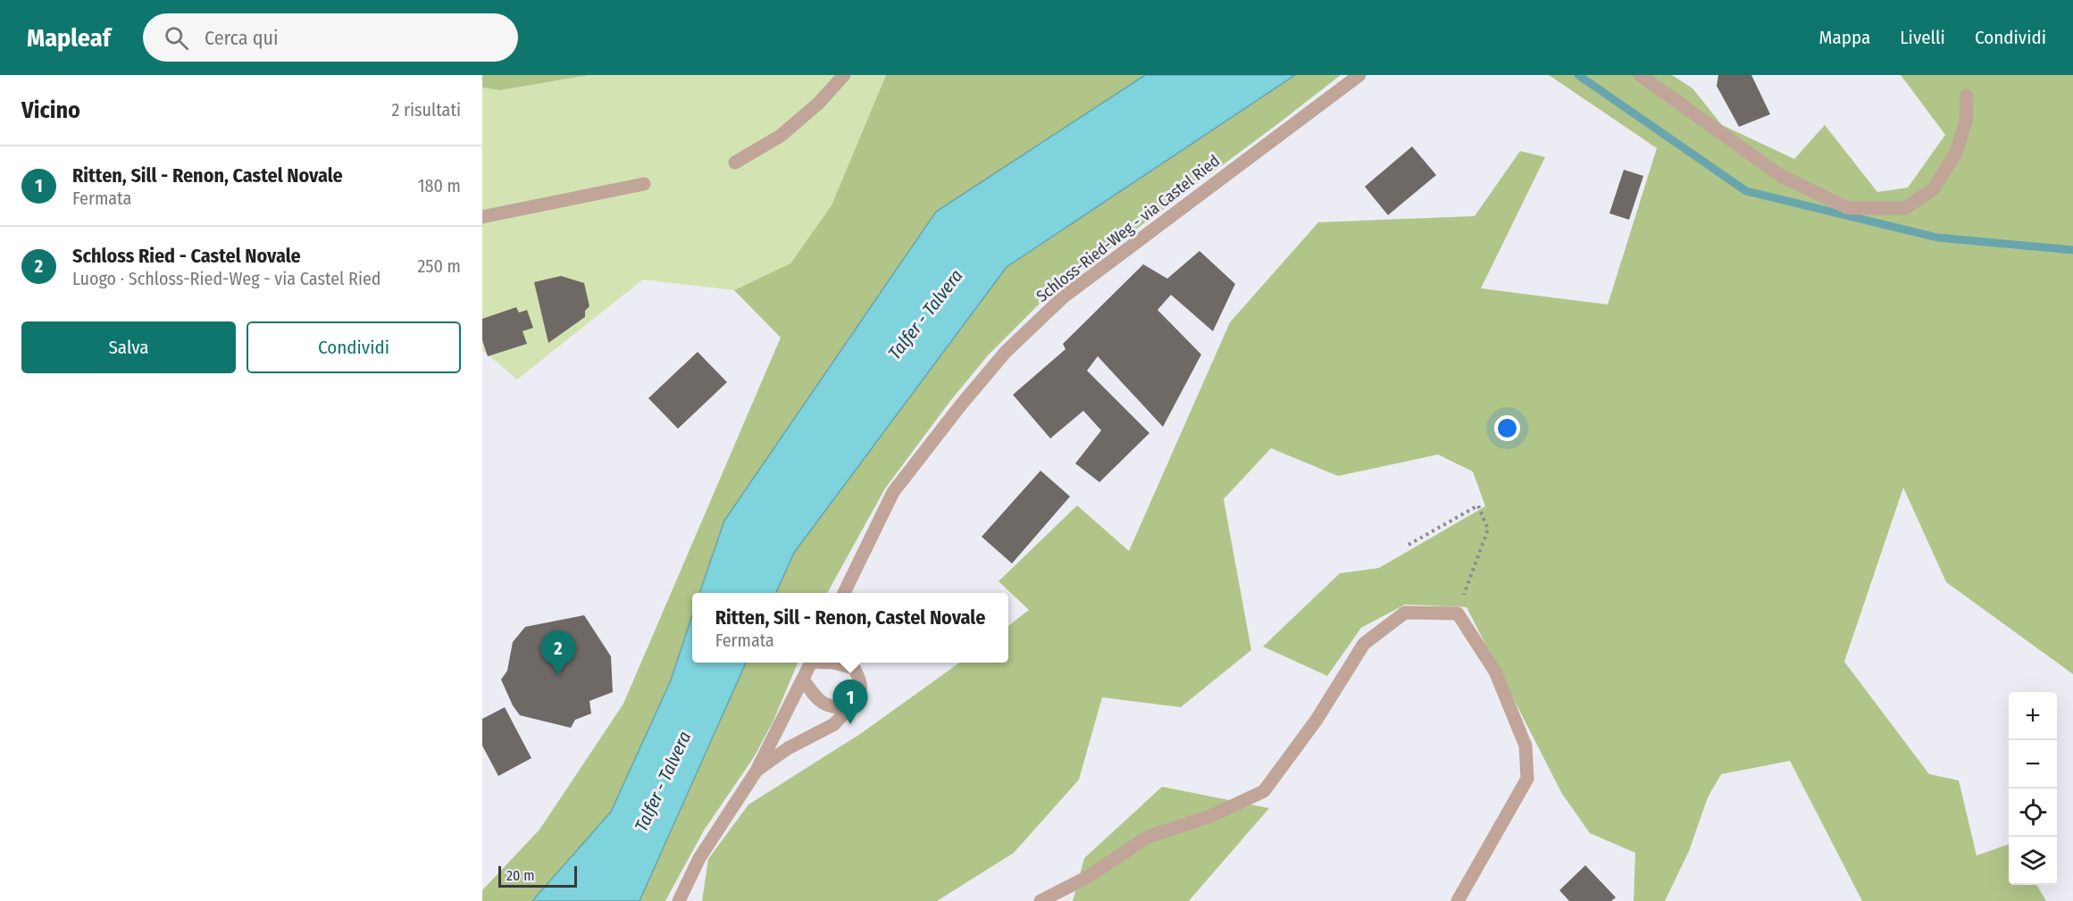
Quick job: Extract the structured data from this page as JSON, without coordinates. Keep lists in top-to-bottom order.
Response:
{
  "streets": {
    "street": ["Schloss-Ried-Weg - via Castel Ried"]
  },
  "water": ["Talfer - Talvera"],
  "scale_bar": "20 m",
  "page": {
    "header": "Mapleaf",
    "search": "Cerca qui",
    "nav": ["Mappa", "Livelli", "Condividi"],
    "heading": ["Vicino", "2 risultati"],
    "list": [
      {
        "mark": "1",
        "name": "Ritten, Sill - Renon, Castel Novale",
        "note": "Fermata",
        "value": "180 m"
      },
      {
        "mark": "2",
        "name": "Schloss Ried - Castel Novale",
        "note": "Luogo · Schloss-Ried-Weg - via Castel Ried",
        "value": "250 m"
      }
    ],
    "buttons": ["Salva", "Condividi"],
    "popup": ["Ritten, Sill - Renon, Castel Novale", "Fermata"],
    "pins": ["2", "1"],
    "map_buttons": ["+", "−"],
    "scale": "20 m"
  }
}
